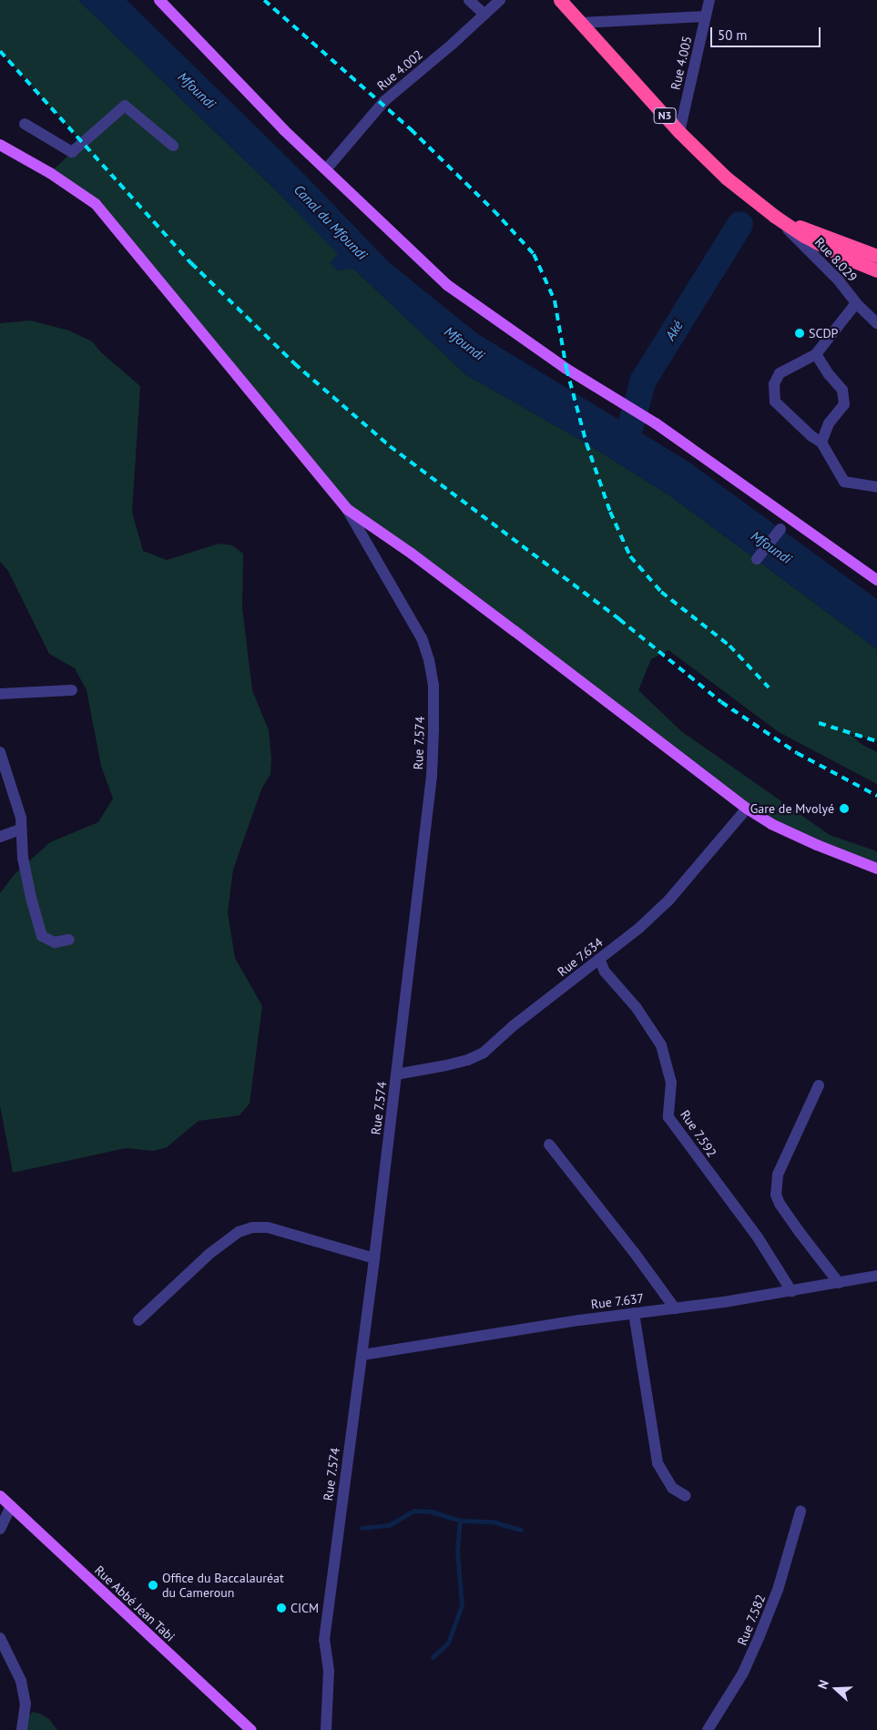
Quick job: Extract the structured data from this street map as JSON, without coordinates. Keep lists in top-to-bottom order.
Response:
{
  "streets": {
    "highway": ["N3"],
    "main road": ["Rue Abbé Jean Tabi"],
    "street": [
      "Rue 4.005",
      "Rue 4.002",
      "Rue 8.029",
      "Rue 7.574",
      "Rue 7.634",
      "Rue 7.592",
      "Rue 7.637",
      "Rue 7.582"
    ]
  },
  "crossings": [
    ["Rue 4.005", "N3"],
    ["N3", "Rue 8.029"],
    ["Rue 7.574", "Rue 7.634"],
    ["Rue 7.574", "Rue 7.637"],
    ["Rue 7.634", "Rue 7.592"],
    ["Rue 7.592", "Rue 7.637"]
  ],
  "water": ["Mfoundi", "Canal du Mfoundi", "Aké"],
  "places": [
    "SCDP",
    "Gare de Mvolyé",
    "Office du Baccalauréat du Cameroun",
    "CICM"
  ],
  "scale_bar": "50 m",
  "north": "left"
}
